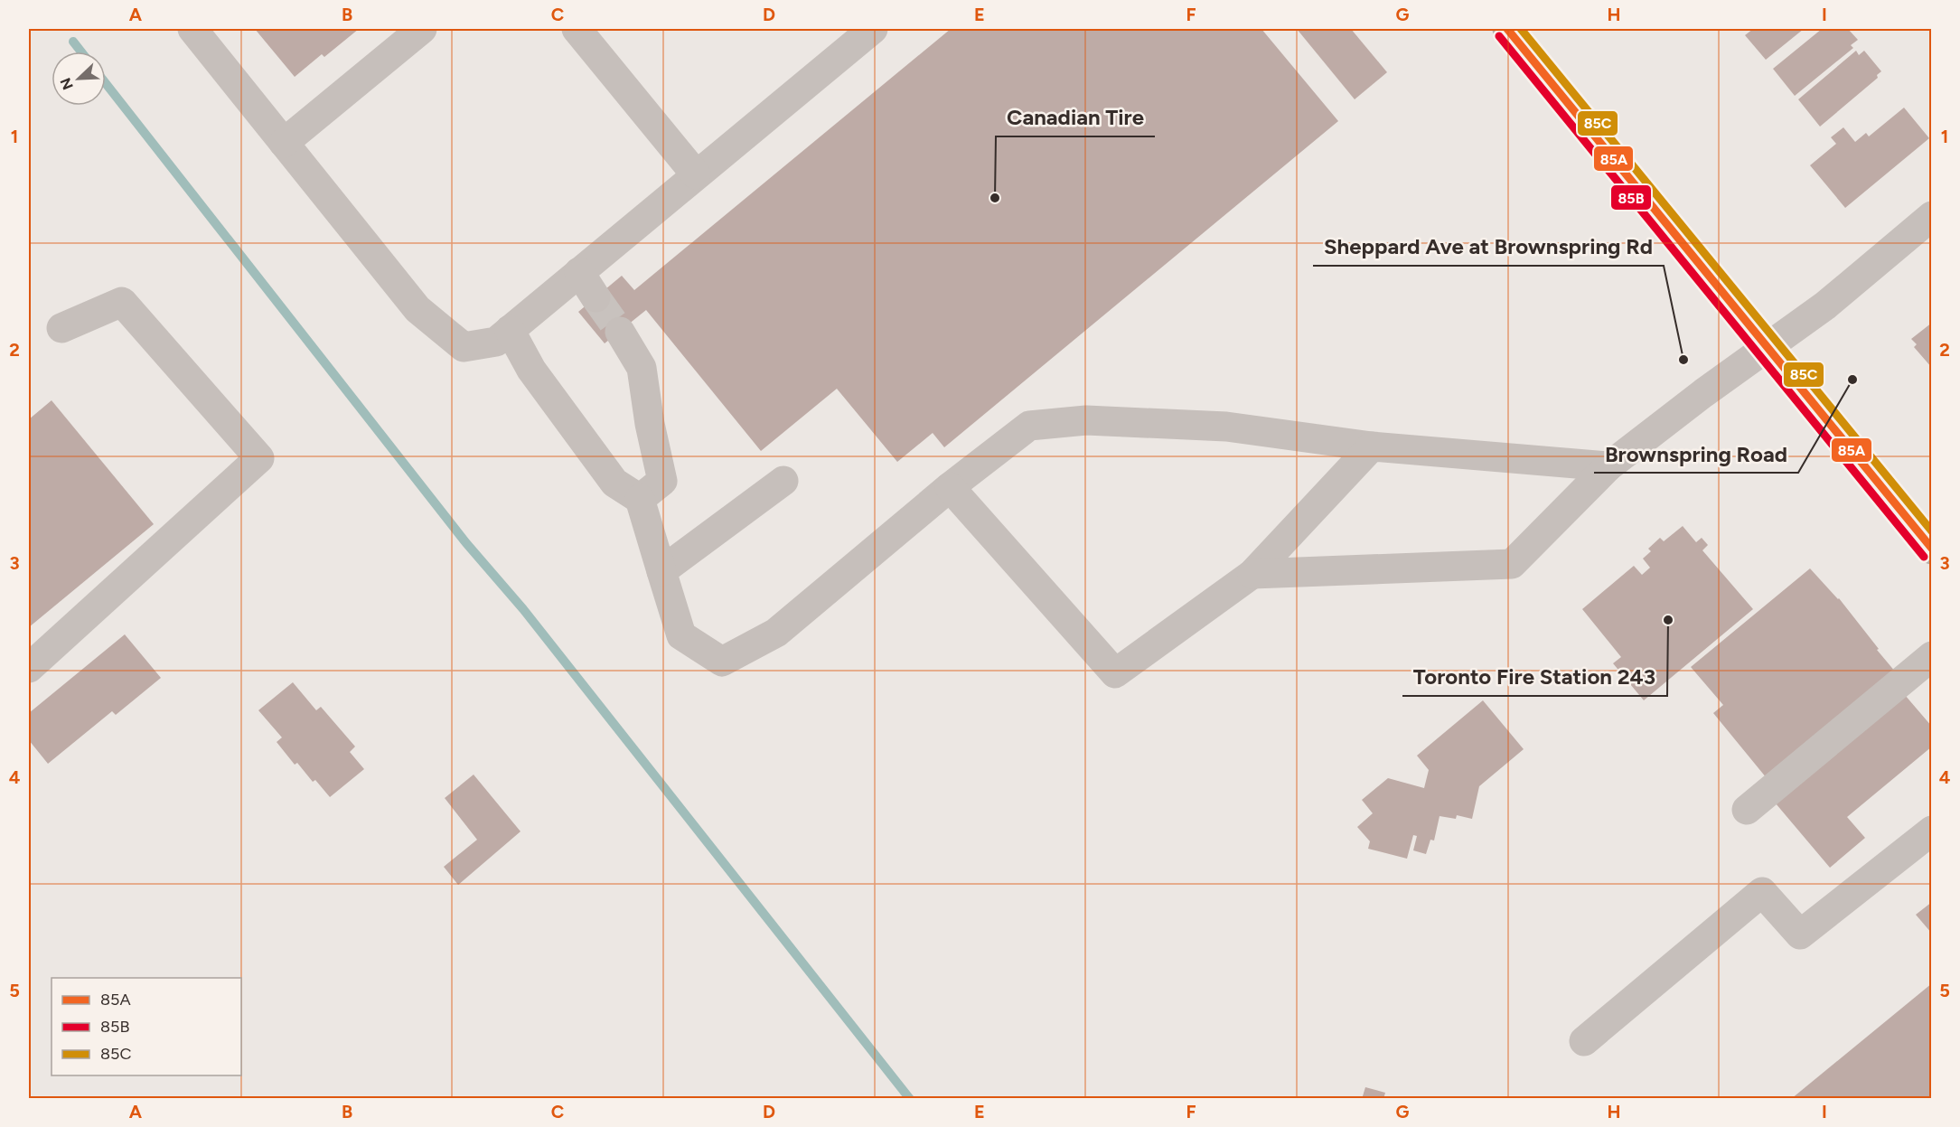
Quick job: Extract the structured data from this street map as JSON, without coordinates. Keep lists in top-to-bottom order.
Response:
{
  "places": [
    "Canadian Tire",
    "Sheppard Ave at Brownspring Rd",
    "Brownspring Road",
    "Toronto Fire Station 243"
  ],
  "lines": ["transit line 85A", "transit line 85C", "transit line 85B"],
  "legend": ["85A", "85B", "85C"],
  "north": "bottom left",
  "grid": {
    "columns": [
      "A",
      "B",
      "C",
      "D",
      "E",
      "F",
      "G",
      "H",
      "I"
    ],
    "rows": [
      "1",
      "2",
      "3",
      "4",
      "5"
    ]
  }
}
